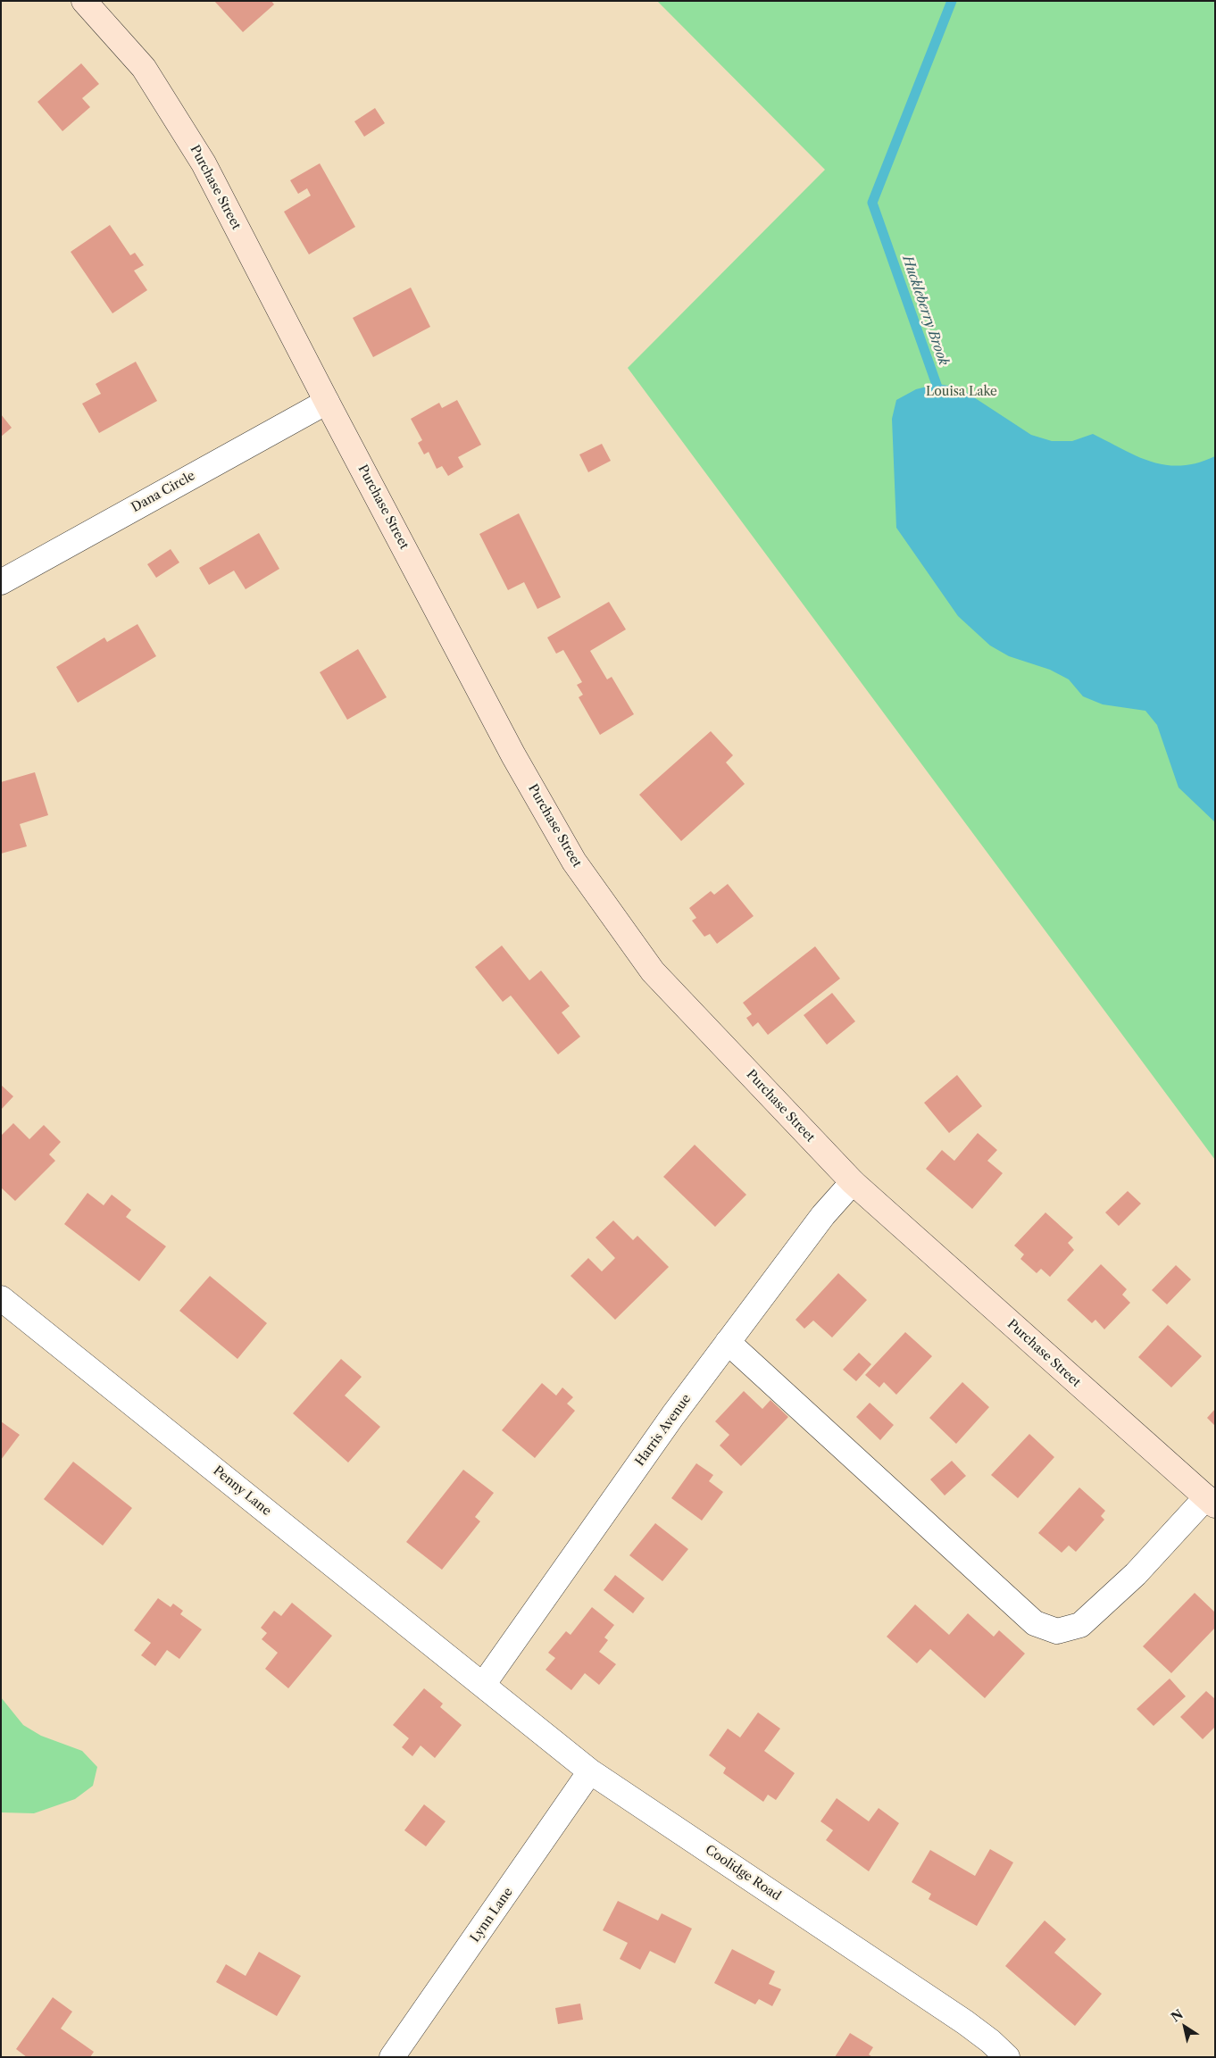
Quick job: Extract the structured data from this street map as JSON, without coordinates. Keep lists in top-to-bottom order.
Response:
{
  "streets": {
    "main road": ["Purchase Street"],
    "street": [
      "Dana Circle",
      "Harris Avenue",
      "Penny Lane",
      "Coolidge Road",
      "Lynn Lane"
    ]
  },
  "crossings": [
    ["Purchase Street", "Dana Circle"],
    ["Purchase Street", "Harris Avenue"],
    ["Harris Avenue", "Penny Lane"],
    ["Harris Avenue", "Coolidge Road"],
    ["Penny Lane", "Coolidge Road"],
    ["Coolidge Road", "Lynn Lane"]
  ],
  "water": ["Huckleberry Brook"],
  "parks": ["Louisa Lake"],
  "north": "top left"
}
